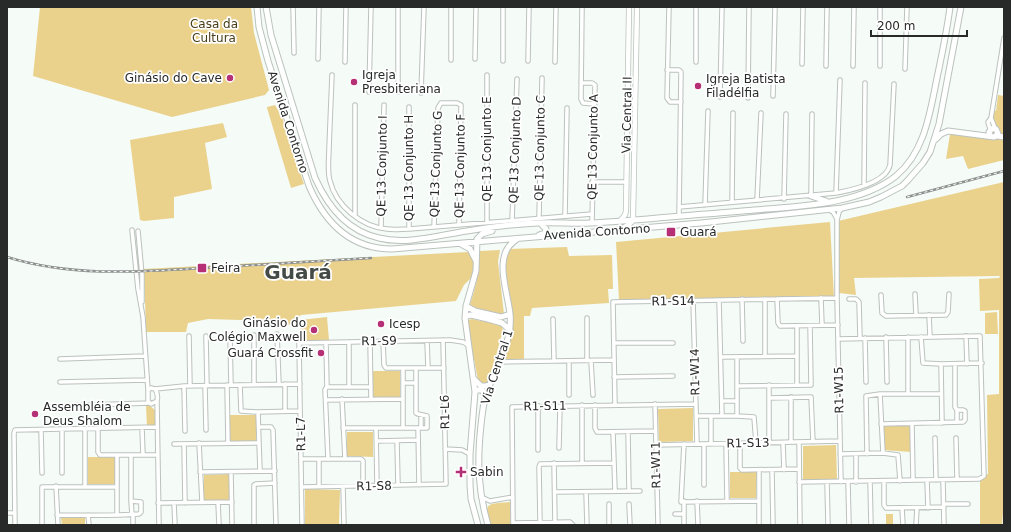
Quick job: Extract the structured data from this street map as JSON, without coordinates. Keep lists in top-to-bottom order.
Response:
{
  "streets": {
    "main road": ["Avenida Contorno", "Via Central 1"],
    "street": [
      "Via Central II",
      "QE 13 Conjunto A",
      "QE 13 Conjunto C",
      "QE 13 Conjunto E",
      "QE 13 Conjunto D",
      "QE 13 Conjunto G",
      "QE 13 Conjunto I",
      "QE 13 Conjunto F",
      "QE 13 Conjunto H",
      "R1-S14",
      "R1-S9",
      "R1-W14",
      "R1-W15",
      "R1-S11",
      "R1-L6",
      "R1-L7",
      "R1-S13",
      "R1-W11",
      "R1-S8"
    ]
  },
  "crossings": [
    ["Via Central II", "Avenida Contorno"],
    ["Avenida Contorno", "QE 13 Conjunto A"],
    ["Avenida Contorno", "QE 13 Conjunto C"],
    ["Avenida Contorno", "QE 13 Conjunto D"],
    ["Avenida Contorno", "Via Central 1"],
    ["QE 13 Conjunto G", "QE 13 Conjunto F"],
    ["R1-S14", "R1-W14"],
    ["R1-S14", "R1-W15"],
    ["R1-S14", "R1-S11"],
    ["R1-S9", "Via Central 1"],
    ["R1-S9", "R1-L6"],
    ["R1-S9", "R1-L7"],
    ["R1-W14", "R1-S11"],
    ["R1-W14", "R1-S13"],
    ["R1-W15", "R1-S13"],
    ["R1-S11", "R1-W11"],
    ["R1-L6", "R1-S8"],
    ["R1-L7", "R1-S8"],
    ["R1-S13", "R1-W11"]
  ],
  "districts": ["Guará"],
  "parks": ["Casa da Cultura"],
  "places": {
    "other": [
      "Ginásio do Cave",
      "Igreja Presbiteriana",
      "Igreja Batista Filadélfia",
      "Icesp",
      "Ginásio do Colégio Maxwell",
      "Guará Crossfit",
      "Assembléia de Deus Shalom"
    ],
    "transit": ["Guará", "Feira"],
    "health": ["Sabin"]
  },
  "scale_bar": "200 m"
}
